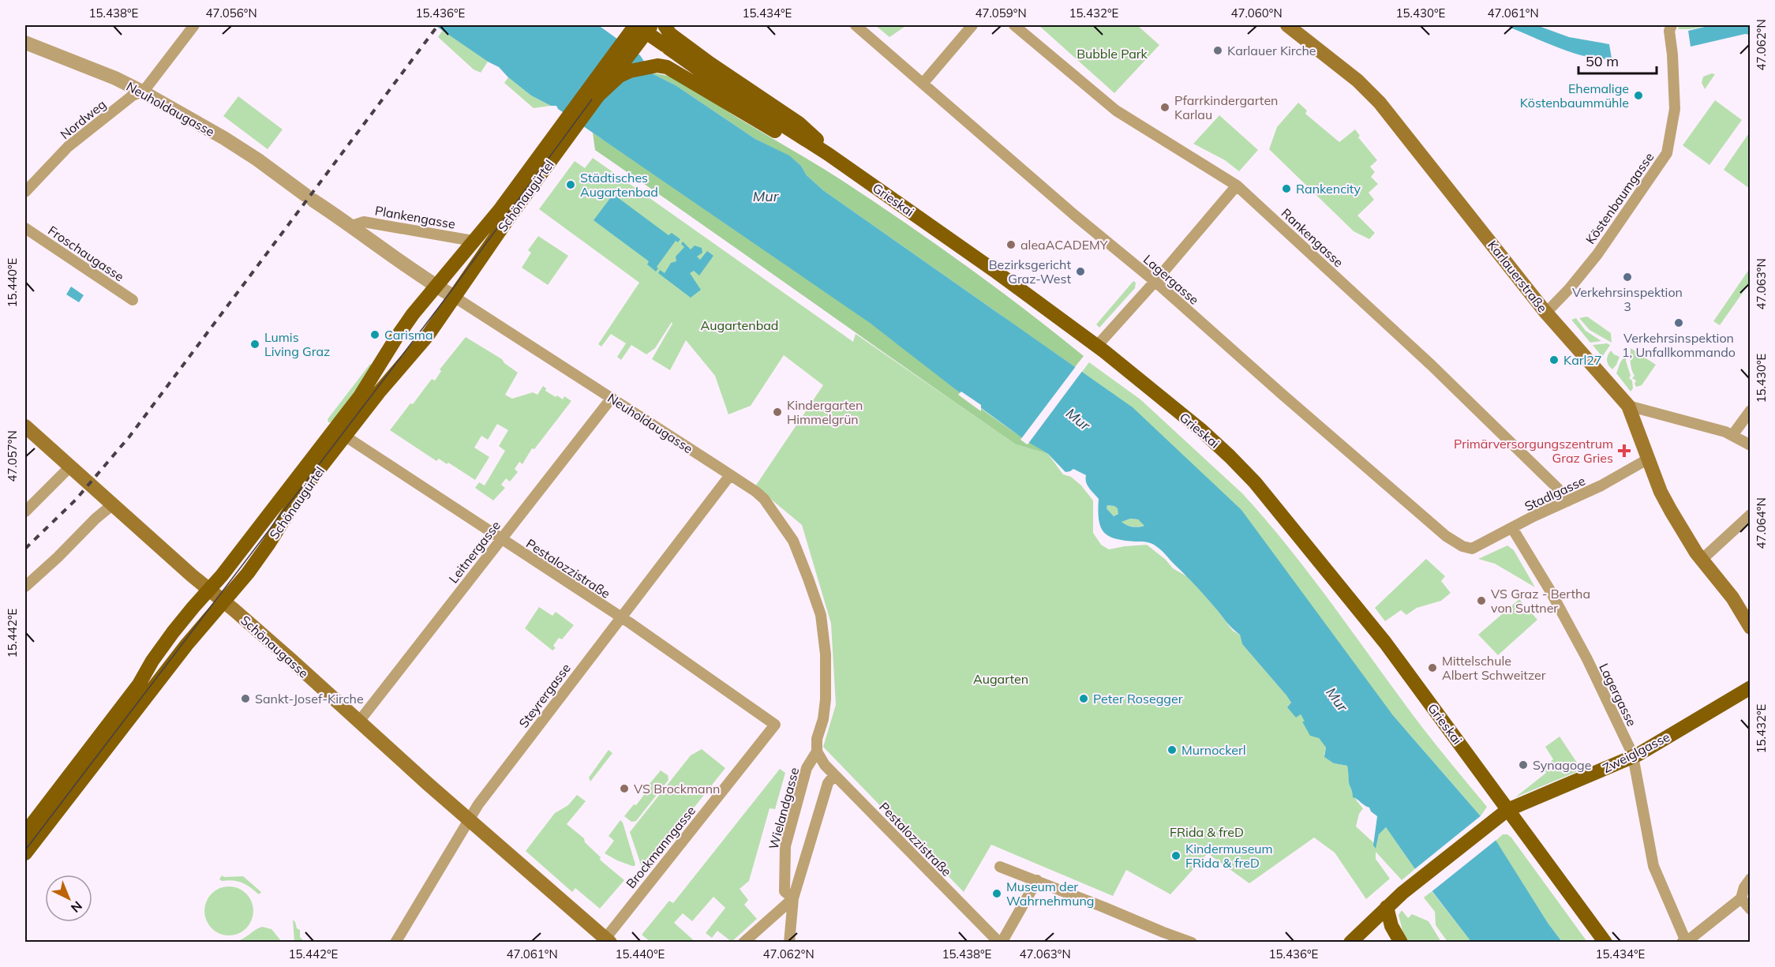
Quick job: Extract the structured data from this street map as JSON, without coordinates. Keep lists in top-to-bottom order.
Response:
{
  "streets": {
    "main road": [
      "Schönaugürtel",
      "Grieskai",
      "Karlauerstraße",
      "Schönaugasse",
      "Zweiglgasse"
    ],
    "street": [
      "Neuholdaugasse",
      "Nordweg",
      "Köstenbaumgasse",
      "Plankengasse",
      "Rankengasse",
      "Froschaugasse",
      "Lagergasse",
      "Stadlgasse",
      "Leitnergasse",
      "Pestalozzistraße",
      "Steyrergasse",
      "Wielandgasse",
      "Brockmanngasse"
    ]
  },
  "crossings": [
    ["Neuholdaugasse", "Nordweg"],
    ["Neuholdaugasse", "Schönaugürtel"],
    ["Neuholdaugasse", "Plankengasse"],
    ["Neuholdaugasse", "Leitnergasse"],
    ["Neuholdaugasse", "Pestalozzistraße"],
    ["Neuholdaugasse", "Steyrergasse"],
    ["Neuholdaugasse", "Wielandgasse"],
    ["Schönaugürtel", "Plankengasse"],
    ["Schönaugürtel", "Pestalozzistraße"],
    ["Schönaugürtel", "Schönaugasse"],
    ["Köstenbaumgasse", "Karlauerstraße"],
    ["Grieskai", "Zweiglgasse"],
    ["Rankengasse", "Stadlgasse"],
    ["Karlauerstraße", "Stadlgasse"],
    ["Lagergasse", "Stadlgasse"],
    ["Lagergasse", "Zweiglgasse"],
    ["Leitnergasse", "Pestalozzistraße"],
    ["Leitnergasse", "Schönaugasse"],
    ["Pestalozzistraße", "Steyrergasse"],
    ["Pestalozzistraße", "Wielandgasse"],
    ["Pestalozzistraße", "Brockmanngasse"],
    ["Schönaugasse", "Steyrergasse"],
    ["Schönaugasse", "Brockmanngasse"]
  ],
  "water": ["Mur"],
  "parks": [
    "Bubble Park",
    "Augartenbad",
    "Augarten",
    "FRida & freD"
  ],
  "places": {
    "other": [
      "Karlauer Kirche",
      "Ehemalige Köstenbaummühle",
      "Pfarrkindergarten Karlau",
      "Städtisches Augartenbad",
      "Rankencity",
      "aleaACADEMY",
      "Bezirksgericht Graz-West",
      "Verkehrsinspektion 3",
      "Verkehrsinspektion 1, Unfallkommando",
      "Carisma",
      "Lumis Living Graz",
      "Karl27",
      "Kindergarten Himmelgrün",
      "VS Graz - Bertha von Suttner",
      "Mittelschule Albert Schweitzer",
      "Sankt-Josef-Kirche",
      "Peter Rosegger",
      "Murnockerl",
      "Synagoge",
      "VS Brockmann",
      "Kindermuseum FRida & freD",
      "Museum der Wahrnehmung"
    ],
    "health": ["Primärversorgungszentrum Graz Gries"]
  },
  "scale_bar": "50 m",
  "north": "bottom right",
  "coordinates": [
    "15.438°E",
    "47.056°N",
    "15.436°E",
    "15.434°E",
    "47.059°N",
    "15.432°E",
    "47.060°N",
    "15.430°E",
    "47.061°N",
    "47.062°N",
    "15.440°E",
    "47.063°N",
    "47.057°N",
    "47.064°N",
    "15.442°E"
  ]
}
